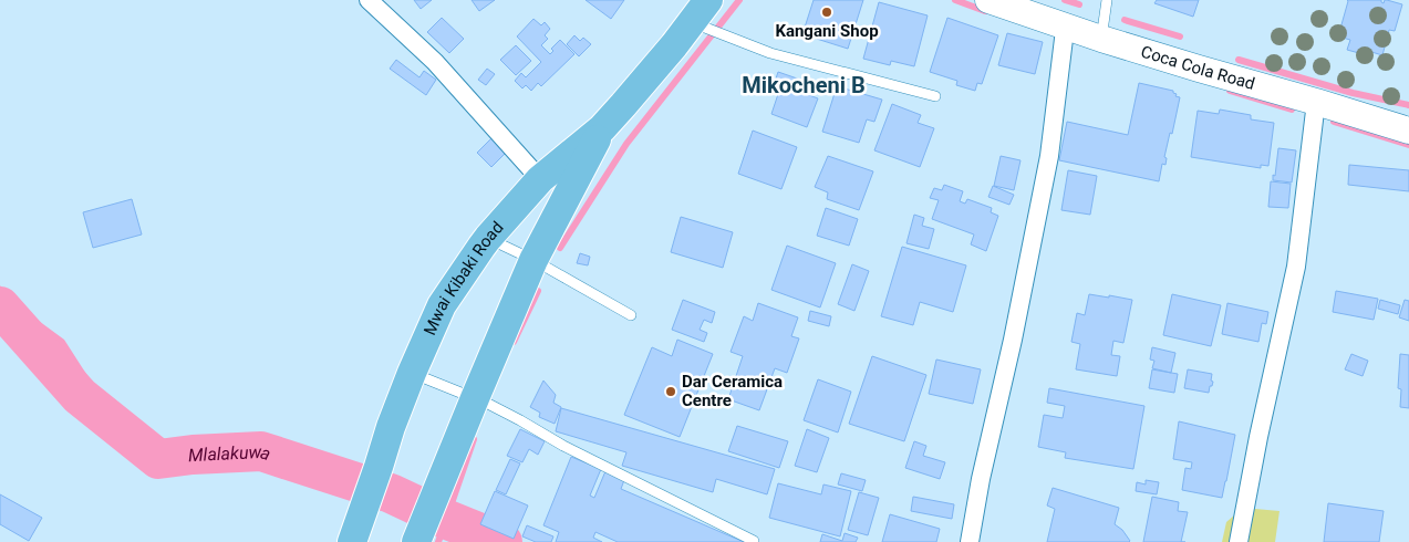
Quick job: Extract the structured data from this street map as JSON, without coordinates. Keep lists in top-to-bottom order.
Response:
{
  "streets": {
    "main road": ["Coca Cola Road", "Mwai Kibaki Road"]
  },
  "districts": ["Mikocheni B"],
  "water": ["Mlalakuwa"],
  "places": ["Kangani Shop", "Dar Ceramica Centre"]
}
